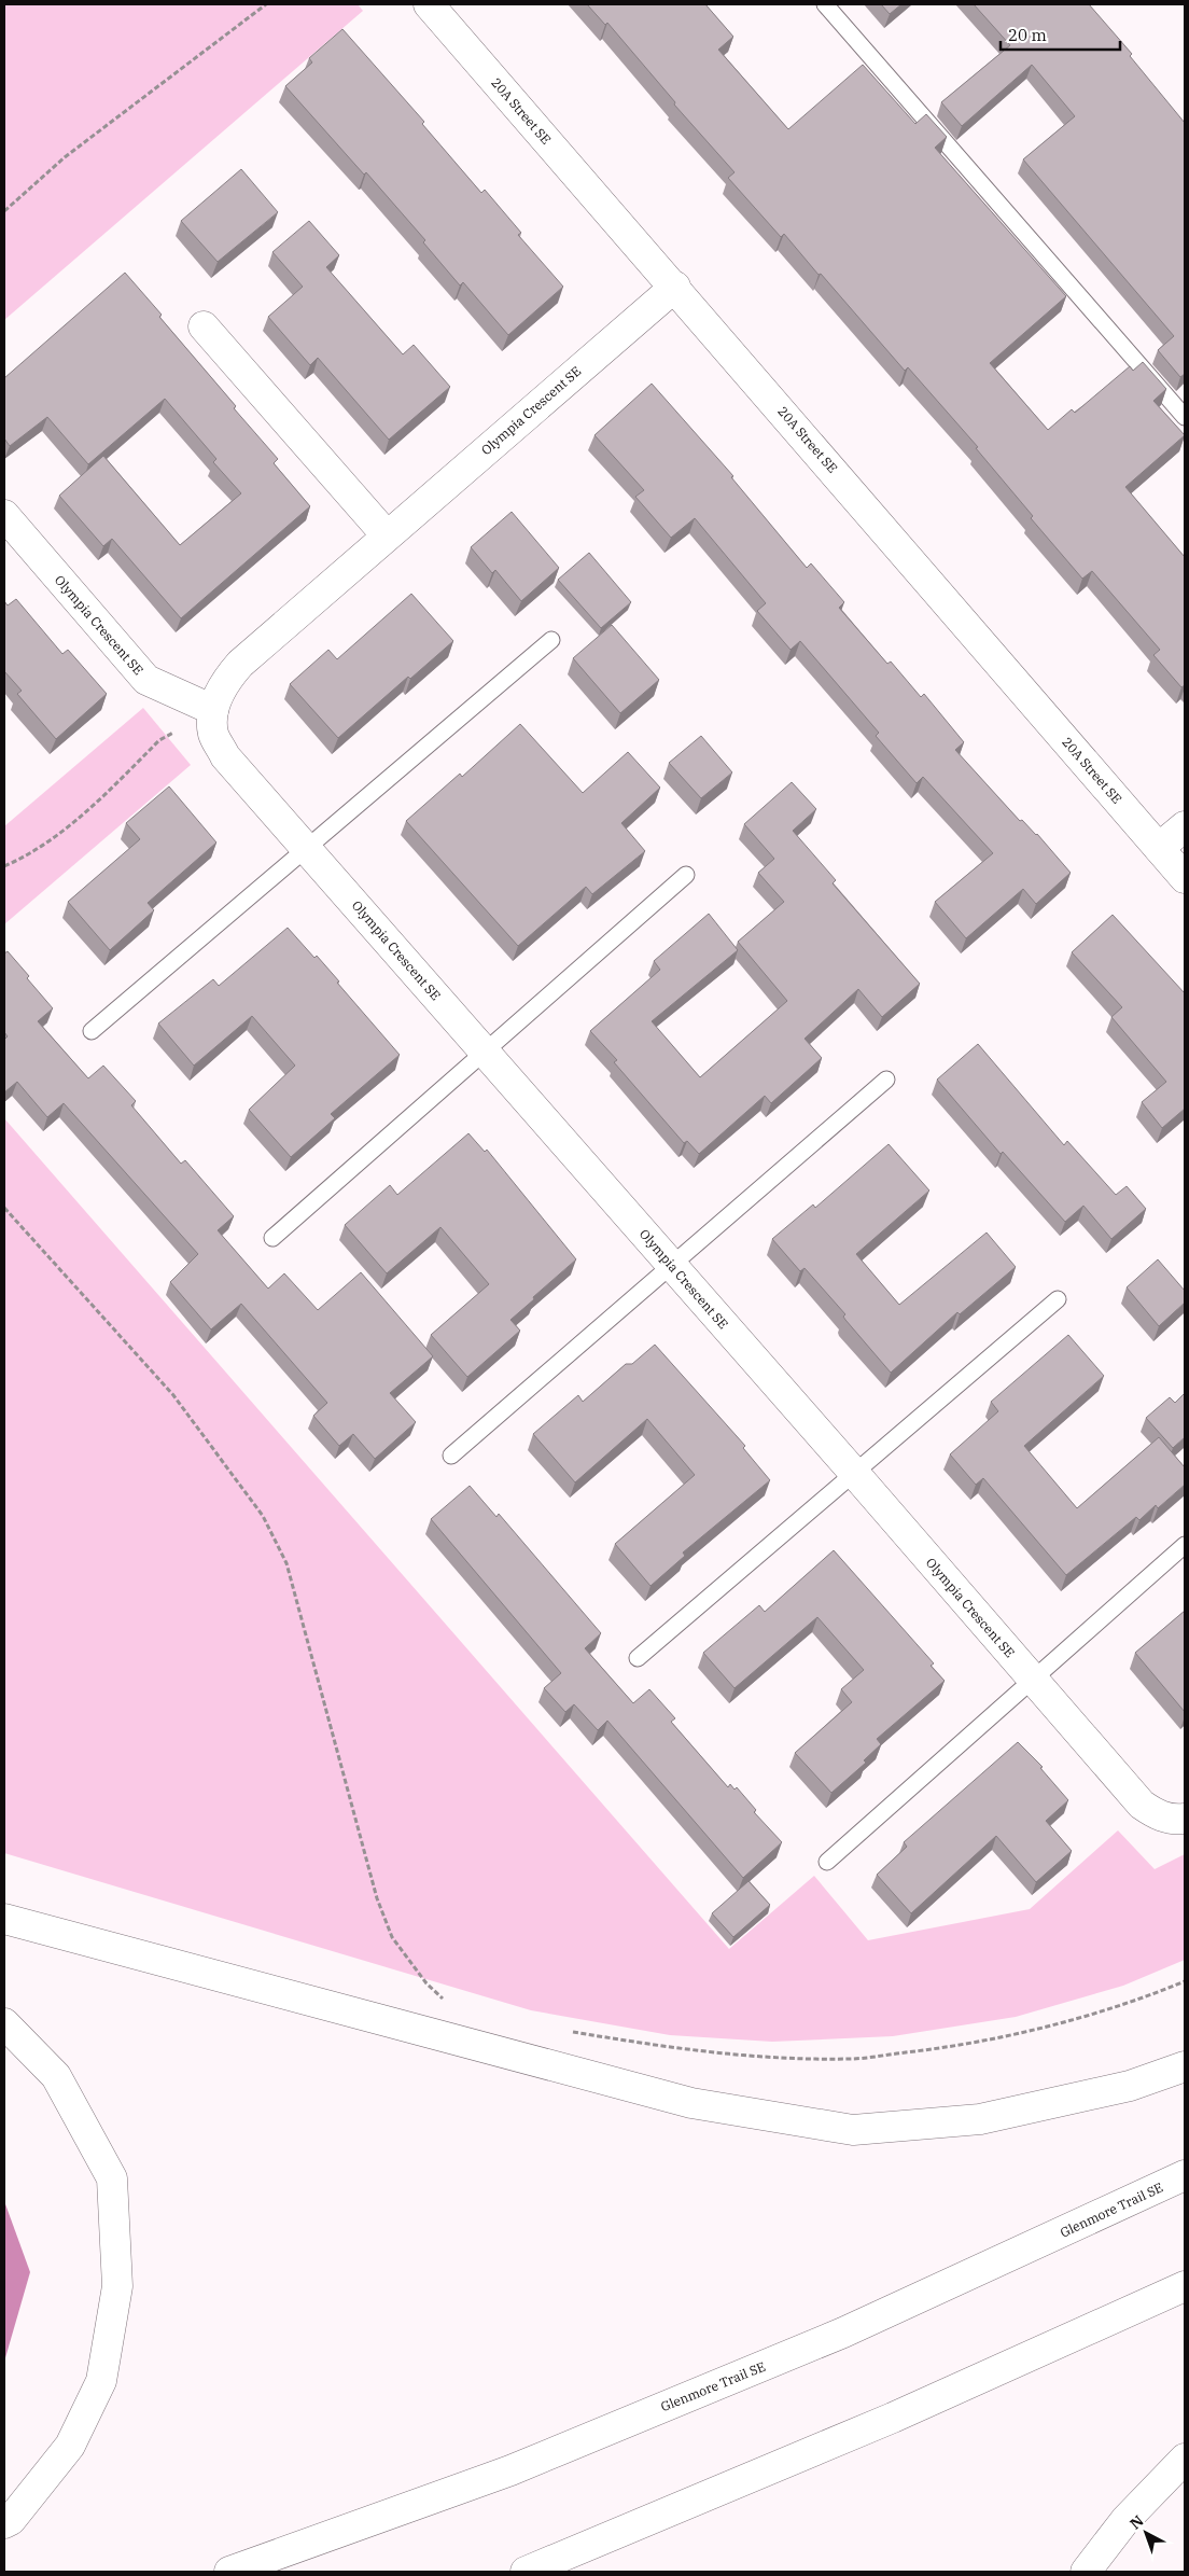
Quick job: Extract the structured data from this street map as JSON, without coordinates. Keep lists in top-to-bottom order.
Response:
{
  "streets": {
    "main road": ["20A Street SE", "Olympia Crescent SE", "Glenmore Trail SE"]
  },
  "crossings": [
    ["20A Street SE", "Olympia Crescent SE"]
  ],
  "scale_bar": "20 m",
  "north": "top left"
}
